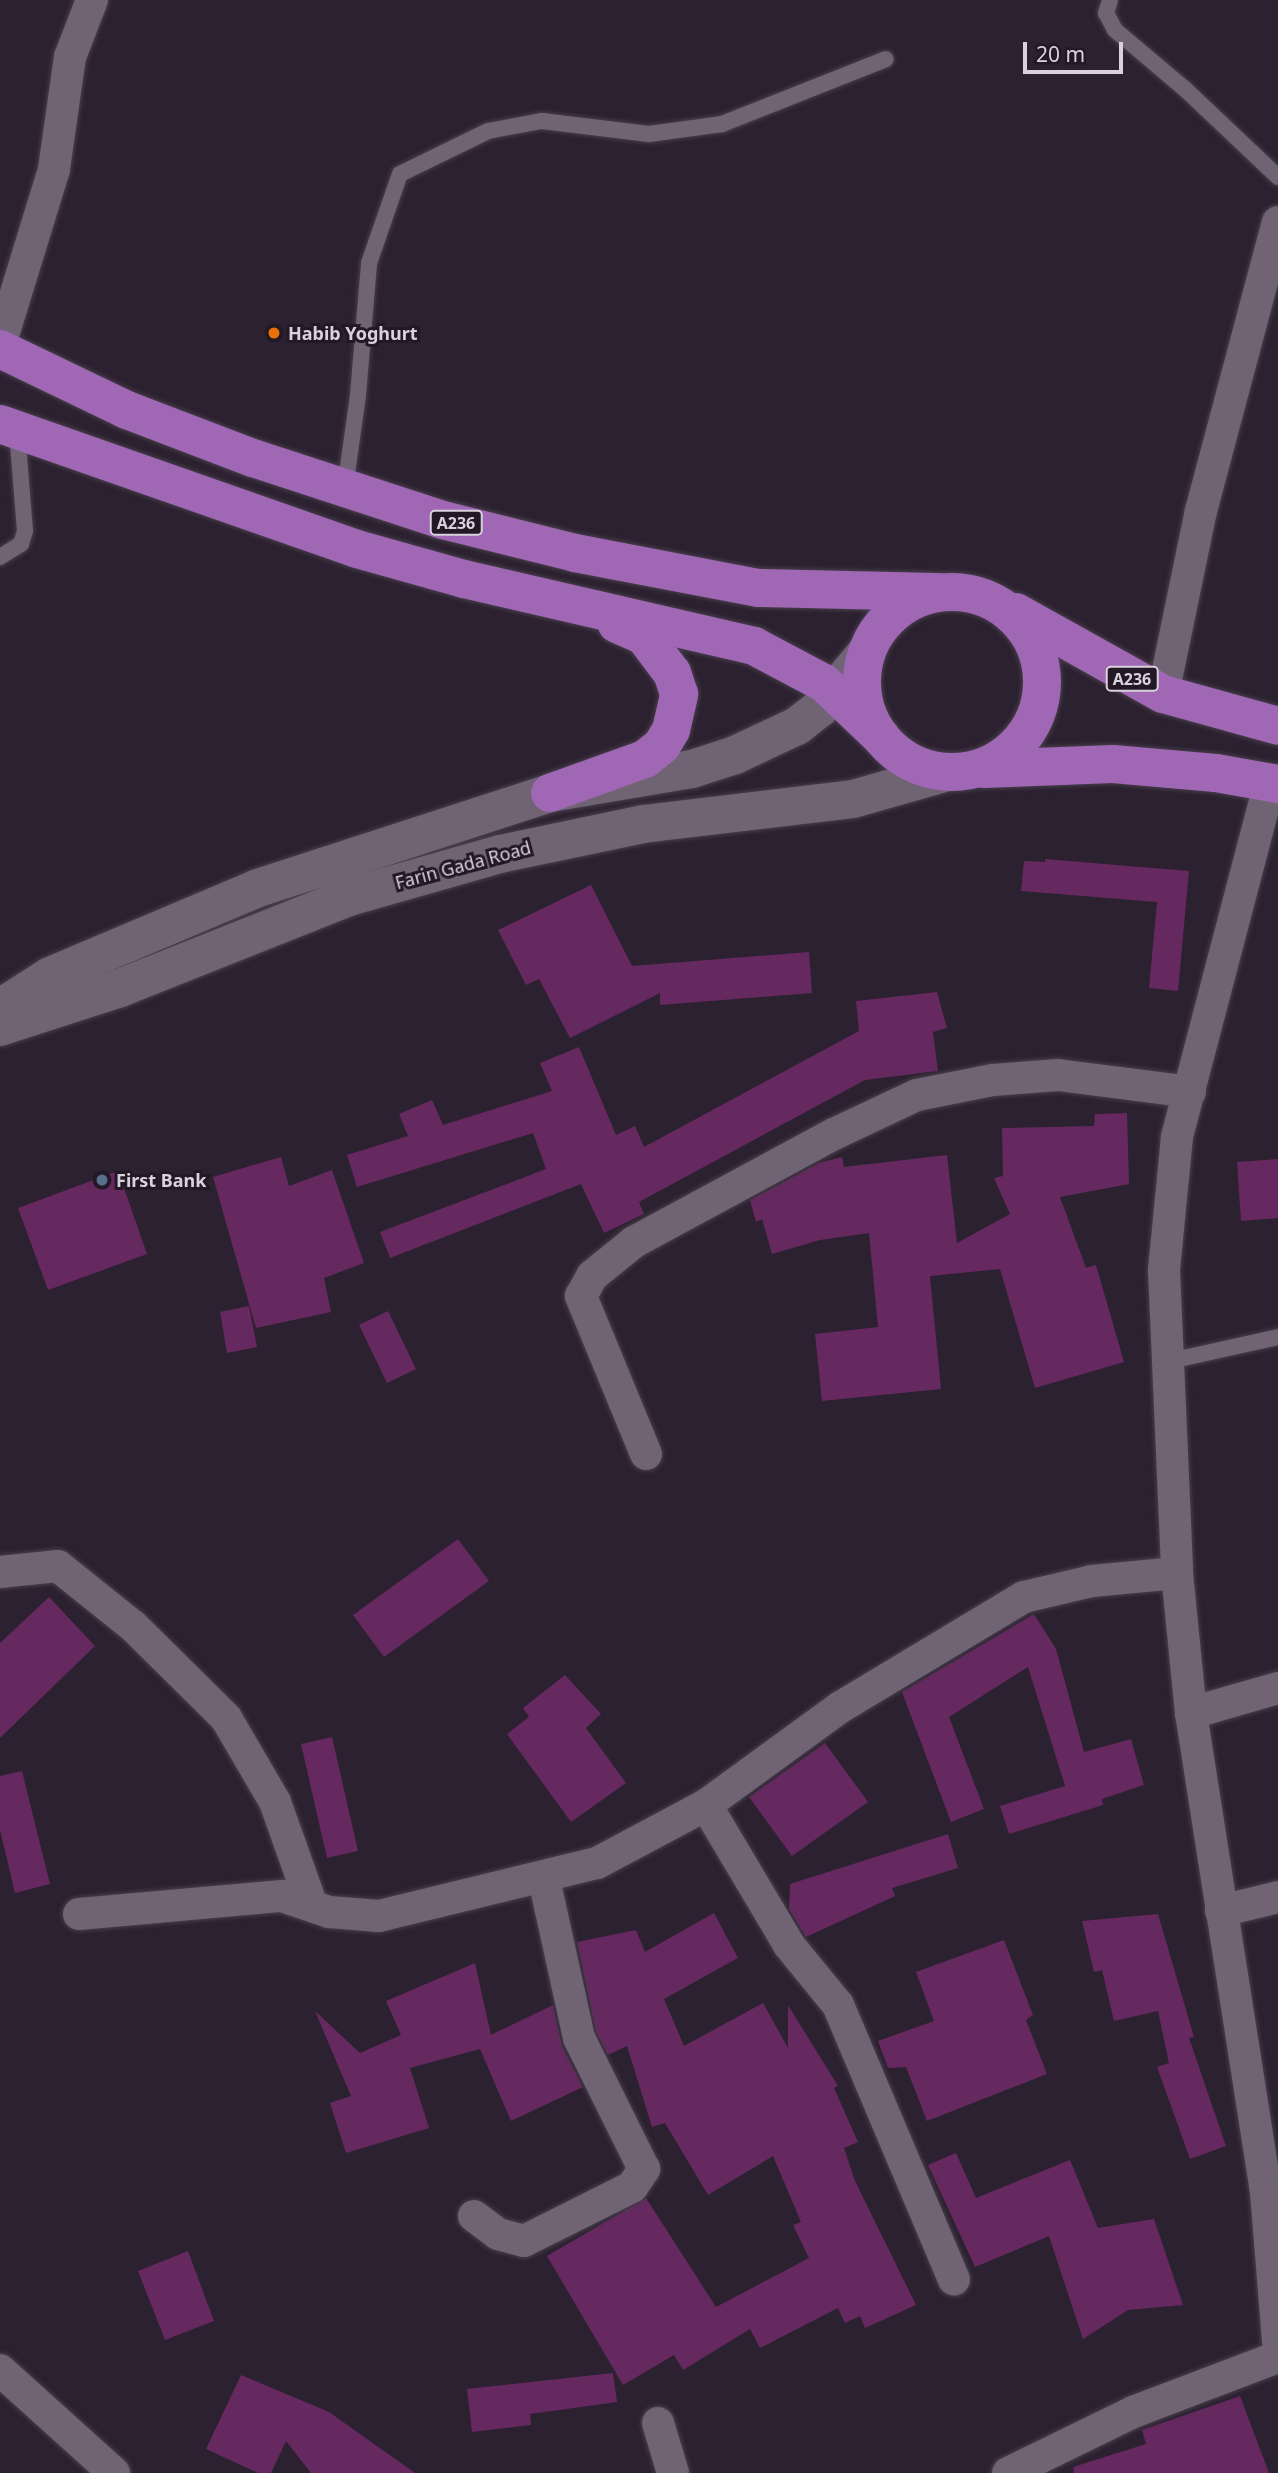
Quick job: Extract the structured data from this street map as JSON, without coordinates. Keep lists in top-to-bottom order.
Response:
{
  "streets": {
    "highway": ["A236"],
    "main road": ["Farin Gada Road"]
  },
  "crossings": [
    ["A236", "Farin Gada Road"]
  ],
  "places": ["Habib Yoghurt", "First Bank"],
  "scale_bar": "20 m"
}
